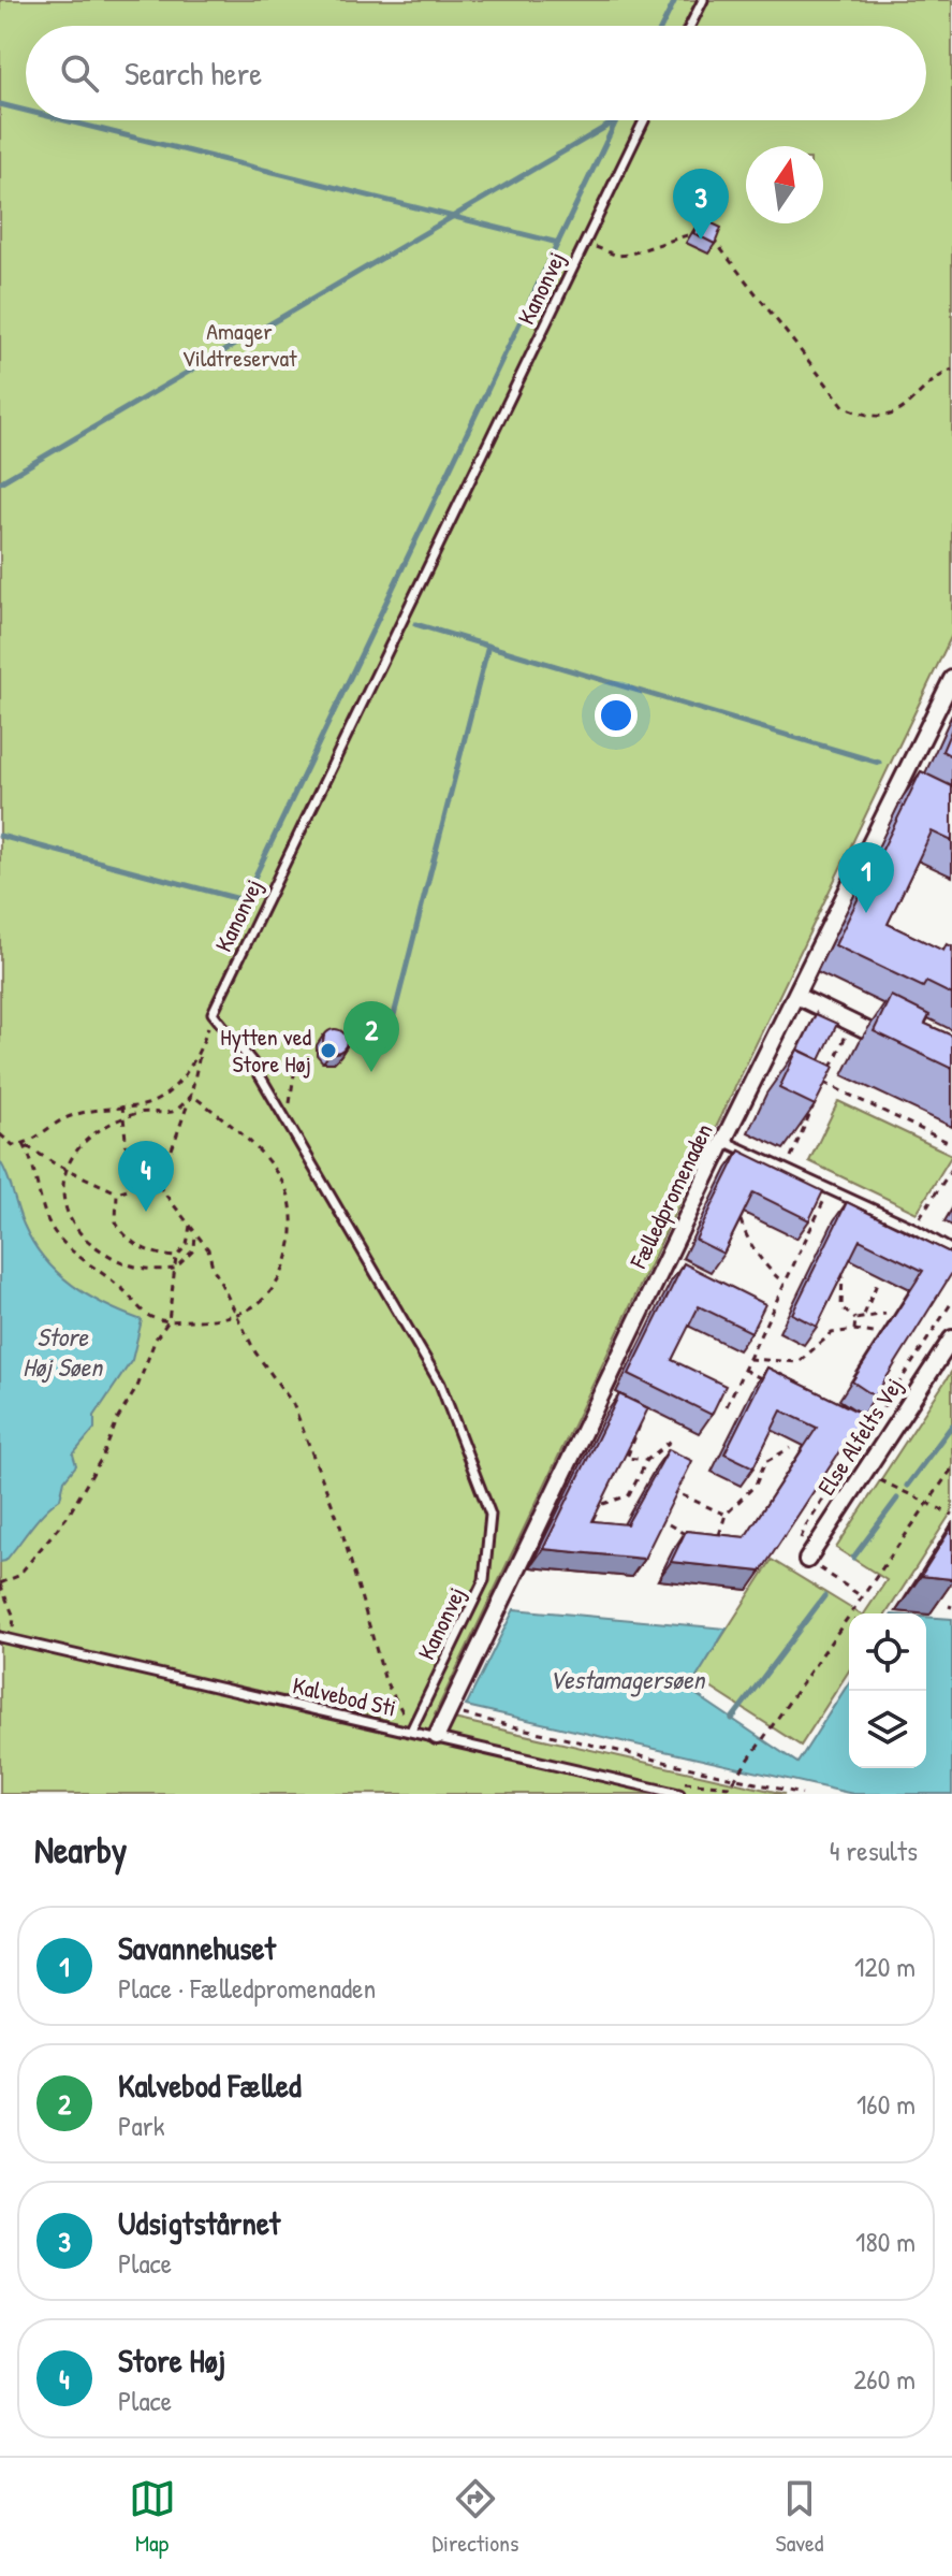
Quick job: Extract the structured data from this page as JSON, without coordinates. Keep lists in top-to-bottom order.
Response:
{
  "streets": {
    "street": ["Fælledpromenaden", "Else Alfelts Vej"],
    "lane": ["Kanonvej", "Kalvebod Sti"]
  },
  "crossings": [
    ["Kanonvej", "Kalvebod Sti"],
    ["Fælledpromenaden", "Kalvebod Sti"]
  ],
  "water": ["Store Høj Søen", "Vestamagersøen"],
  "parks": ["Amager Vildtreservat"],
  "places": ["Hytten ved Store Høj"],
  "north": "top",
  "page": {
    "search": "Search here",
    "pins": [
      "3",
      "1",
      "2",
      "4"
    ],
    "heading": ["Nearby", "4 results"],
    "list": [
      {
        "mark": "1",
        "name": "Savannehuset",
        "note": "Place · Fælledpromenaden",
        "value": "120 m"
      },
      {
        "mark": "2",
        "name": "Kalvebod Fælled",
        "note": "Park",
        "value": "160 m"
      },
      {
        "mark": "3",
        "name": "Udsigtstårnet",
        "note": "Place",
        "value": "180 m"
      },
      {
        "mark": "4",
        "name": "Store Høj",
        "note": "Place",
        "value": "260 m"
      }
    ],
    "nav": ["Map", "Directions", "Saved"]
  }
}
